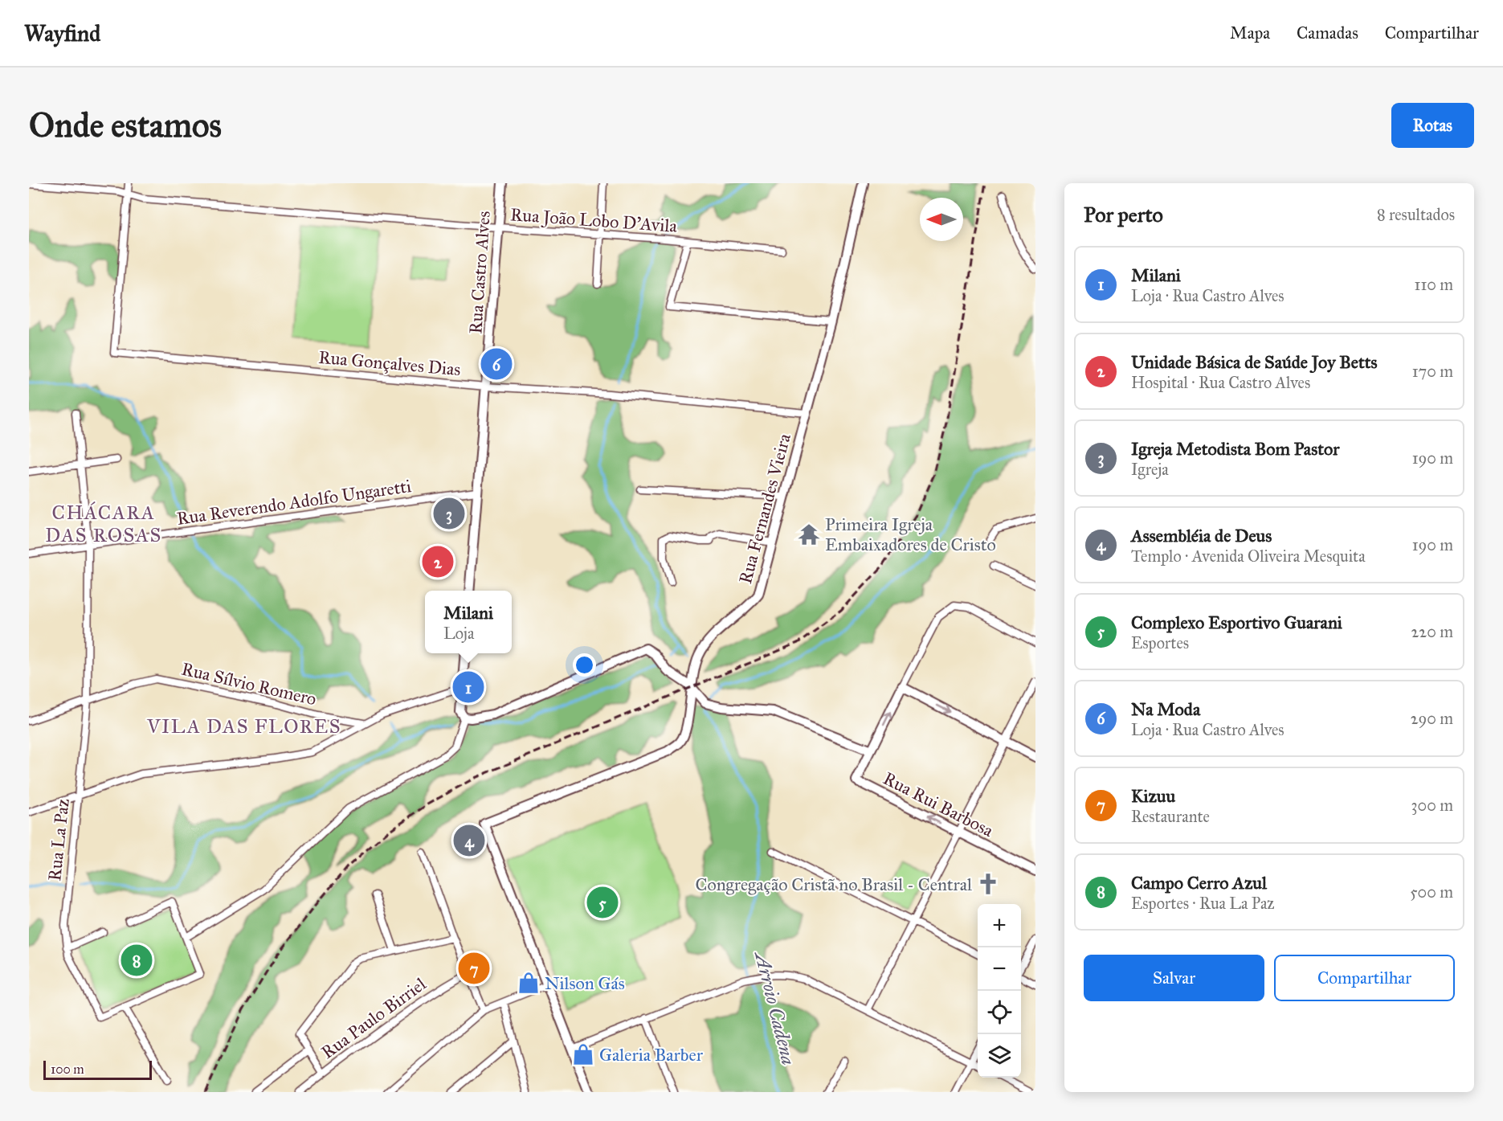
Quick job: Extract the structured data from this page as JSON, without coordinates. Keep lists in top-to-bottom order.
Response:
{
  "streets": {
    "street": [
      "Rua João Lobo D'Avila",
      "Rua Castro Alves",
      "Rua Gonçalves Dias",
      "Rua Reverendo Adolfo Ungaretti",
      "Rua Fernandes Vieira",
      "Rua Sílvio Romero",
      "Rua Rui Barbosa",
      "Rua La Paz",
      "Rua Paulo Birriel"
    ]
  },
  "crossings": [
    ["Rua João Lobo D'Avila", "Rua Castro Alves"],
    ["Rua João Lobo D'Avila", "Rua Gonçalves Dias"],
    ["Rua Castro Alves", "Rua Gonçalves Dias"],
    ["Rua Castro Alves", "Rua Reverendo Adolfo Ungaretti"],
    ["Rua Gonçalves Dias", "Rua Fernandes Vieira"],
    ["Rua Reverendo Adolfo Ungaretti", "Rua La Paz"],
    ["Rua Sílvio Romero", "Rua La Paz"]
  ],
  "one_way": ["Rua Rui Barbosa"],
  "districts": ["CHÁCARA DAS ROSAS", "VILA DAS FLORES"],
  "water": ["Arroio Cadena"],
  "places": {
    "temple": ["Primeira Igreja Embaixadores de Cristo"],
    "church": ["Congregação Cristã no Brasil - Central"],
    "shop": ["Nilson Gás", "Galeria Barber"]
  },
  "scale_bar": "100 m",
  "north": "left",
  "page": {
    "header": "Wayfind",
    "nav": ["Mapa", "Camadas", "Compartilhar"],
    "buttons": [
      "Rotas",
      ["Salvar", "Compartilhar"]
    ],
    "title": "Onde estamos",
    "heading": ["Por perto", "8 resultados"],
    "list": [
      {
        "mark": "1",
        "name": "Milani",
        "note": "Loja · Rua Castro Alves",
        "value": "110 m"
      },
      {
        "mark": "2",
        "name": "Unidade Básica de Saúde Joy Betts",
        "note": "Hospital · Rua Castro Alves",
        "value": "170 m"
      },
      {
        "mark": "3",
        "name": "Igreja Metodista Bom Pastor",
        "note": "Igreja",
        "value": "190 m"
      },
      {
        "mark": "4",
        "name": "Assembléia de Deus",
        "note": "Templo · Avenida Oliveira Mesquita",
        "value": "190 m"
      },
      {
        "mark": "5",
        "name": "Complexo Esportivo Guarani",
        "note": "Esportes",
        "value": "220 m"
      },
      {
        "mark": "6",
        "name": "Na Moda",
        "note": "Loja · Rua Castro Alves",
        "value": "290 m"
      },
      {
        "mark": "7",
        "name": "Kizuu",
        "note": "Restaurante",
        "value": "300 m"
      },
      {
        "mark": "8",
        "name": "Campo Cerro Azul",
        "note": "Esportes · Rua La Paz",
        "value": "500 m"
      }
    ],
    "pins": [
      "6",
      "3",
      "2",
      "1",
      "4",
      "5",
      "8",
      "7"
    ],
    "popup": ["Milani", "Loja"],
    "map_buttons": ["+", "−"],
    "scale": "100 m"
  }
}
